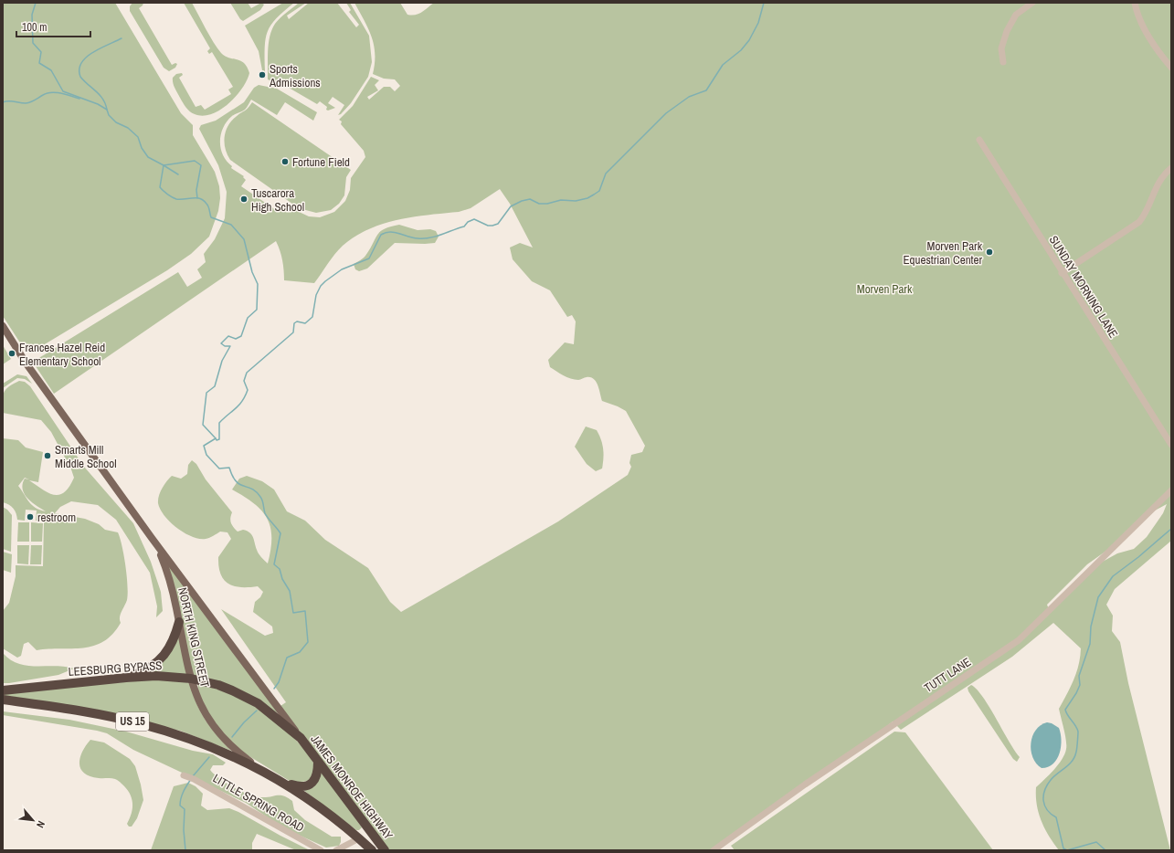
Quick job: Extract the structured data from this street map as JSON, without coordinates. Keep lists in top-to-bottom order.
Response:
{
  "streets": {
    "highway": ["LEESBURG BYPASS", "US 15", "JAMES MONROE HIGHWAY"],
    "main road": ["NORTH KING STREET"],
    "street": ["SUNDAY MORNING LANE", "TUTT LANE", "LITTLE SPRING ROAD"]
  },
  "crossings": [
    ["NORTH KING STREET", "LEESBURG BYPASS"],
    ["NORTH KING STREET", "US 15"],
    ["NORTH KING STREET", "JAMES MONROE HIGHWAY"],
    ["LEESBURG BYPASS", "JAMES MONROE HIGHWAY"],
    ["US 15", "JAMES MONROE HIGHWAY"]
  ],
  "parks": ["Morven Park"],
  "places": [
    "Sports Admissions",
    "Fortune Field",
    "Tuscarora High School",
    "Morven Park Equestrian Center",
    "Frances Hazel Reid Elementary School",
    "Smarts Mill Middle School",
    "restroom"
  ],
  "scale_bar": "100 m",
  "north": "bottom right"
}
